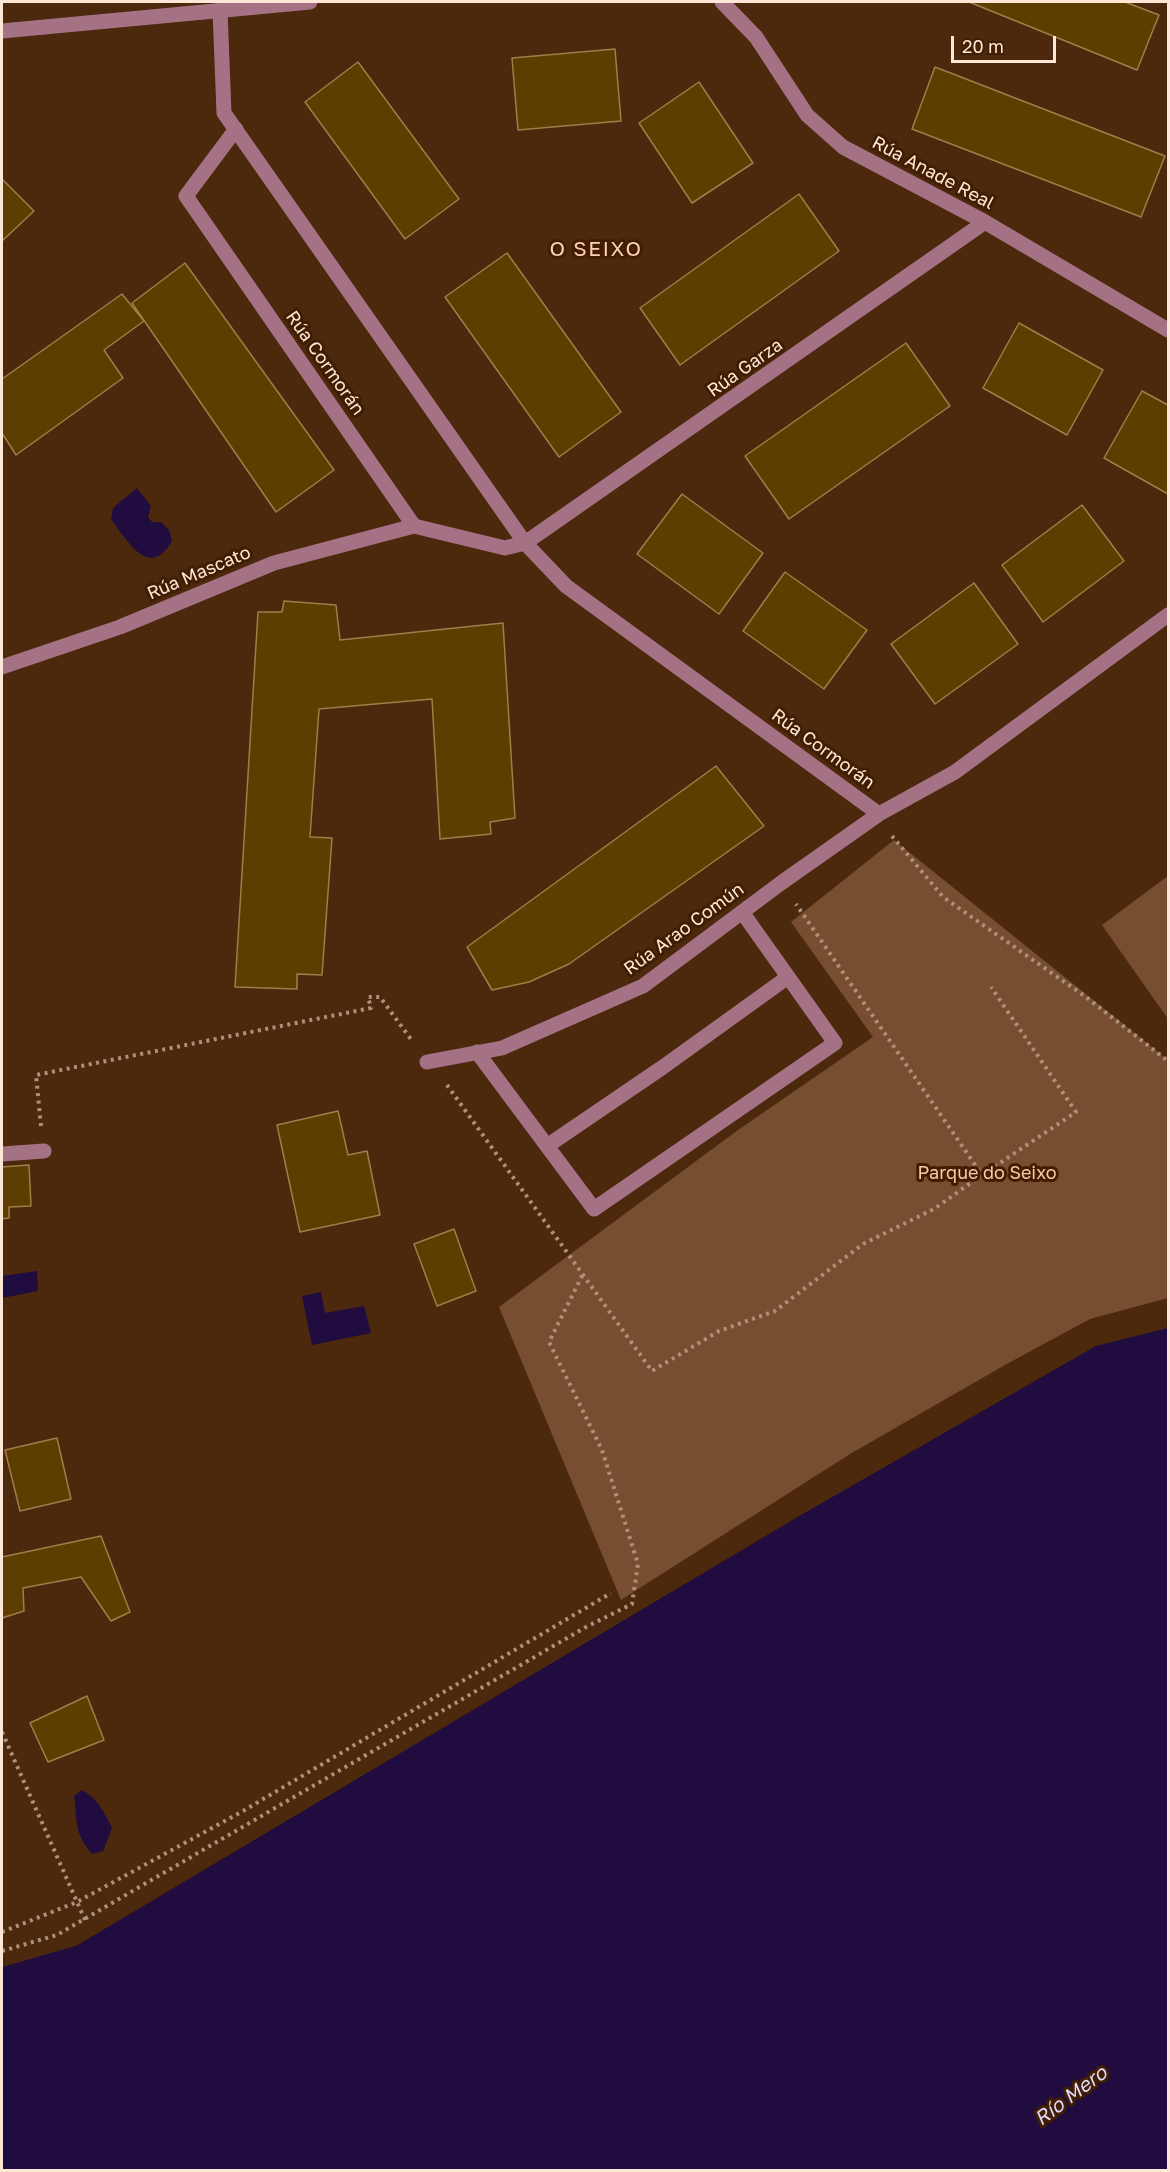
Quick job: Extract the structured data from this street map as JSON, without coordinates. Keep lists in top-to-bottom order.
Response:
{
  "streets": {
    "street": [
      "Rúa Anade Real",
      "Rúa Cormorán",
      "Rúa Garza",
      "Rúa Mascato",
      "Rúa Arao Común"
    ]
  },
  "crossings": [
    ["Rúa Anade Real", "Rúa Garza"],
    ["Rúa Cormorán", "Rúa Garza"],
    ["Rúa Cormorán", "Rúa Mascato"],
    ["Rúa Cormorán", "Rúa Arao Común"]
  ],
  "districts": ["O SEIXO"],
  "water": ["Río Mero"],
  "parks": ["Parque do Seixo"],
  "scale_bar": "20 m"
}
